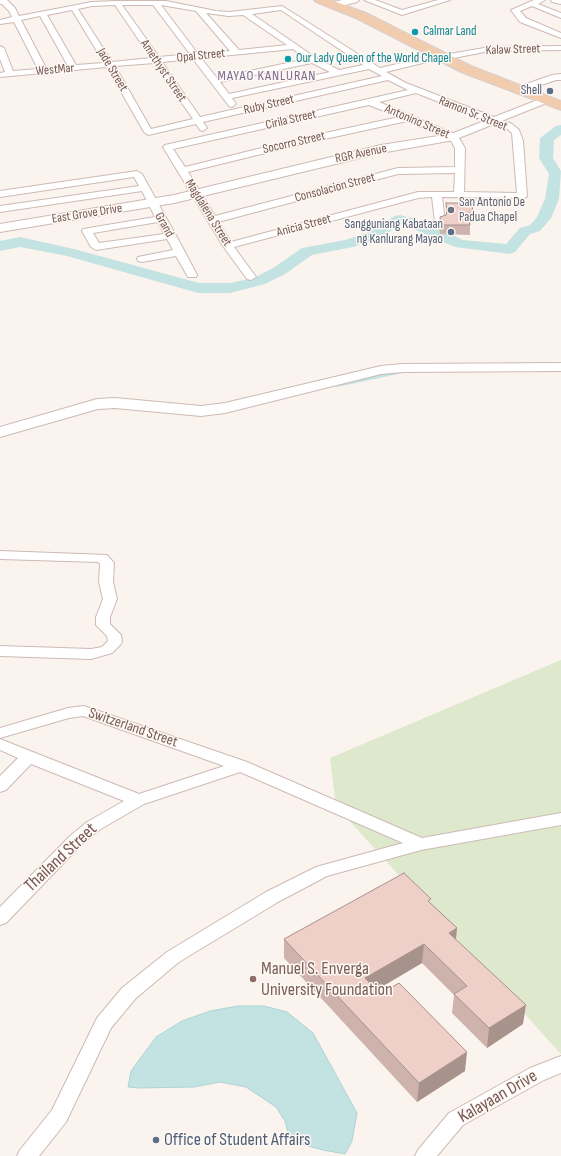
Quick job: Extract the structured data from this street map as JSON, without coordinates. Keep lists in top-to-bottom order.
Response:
{
  "streets": {
    "street": [
      "Kalaw Street",
      "Opal Street",
      "WestMar",
      "Jade Street",
      "Amethyst Street",
      "Ruby Street",
      "Ramon Sr. Street",
      "Cirila Street",
      "Antonino Street",
      "Socorro Street",
      "RGR Avenue",
      "Consolacion Street",
      "Magdalena Street",
      "East Grove Drive",
      "Grand",
      "Anicia Street",
      "Switzerland Street",
      "Thailand Street",
      "Kalayaan Drive"
    ]
  },
  "crossings": [
    ["Kalaw Street", "Ramon Sr. Street"],
    ["Opal Street", "WestMar"],
    ["Opal Street", "Jade Street"],
    ["Opal Street", "Amethyst Street"],
    ["WestMar", "Jade Street"],
    ["Jade Street", "Ruby Street"],
    ["Amethyst Street", "Ruby Street"],
    ["Amethyst Street", "Cirila Street"],
    ["Ruby Street", "Ramon Sr. Street"],
    ["Ramon Sr. Street", "Cirila Street"],
    ["Ramon Sr. Street", "RGR Avenue"],
    ["Ramon Sr. Street", "Anicia Street"],
    ["Cirila Street", "Antonino Street"],
    ["Cirila Street", "Magdalena Street"],
    ["Antonino Street", "Socorro Street"],
    ["Antonino Street", "RGR Avenue"],
    ["Antonino Street", "Consolacion Street"],
    ["Antonino Street", "Anicia Street"],
    ["Socorro Street", "Magdalena Street"],
    ["RGR Avenue", "Magdalena Street"],
    ["RGR Avenue", "East Grove Drive"],
    ["Consolacion Street", "Magdalena Street"],
    ["Magdalena Street", "Anicia Street"],
    ["East Grove Drive", "Grand"],
    ["Switzerland Street", "Thailand Street"]
  ],
  "districts": ["MAYAO KANLURAN"],
  "places": [
    "Calmar Land",
    "Our Lady Queen of the World Chapel",
    "Shell",
    "San Antonio De Padua Chapel",
    "Sangguniang Kabataan ng Kanlurang Mayao",
    "Manuel S. Enverga University Foundation",
    "Office of Student Affairs"
  ]
}
